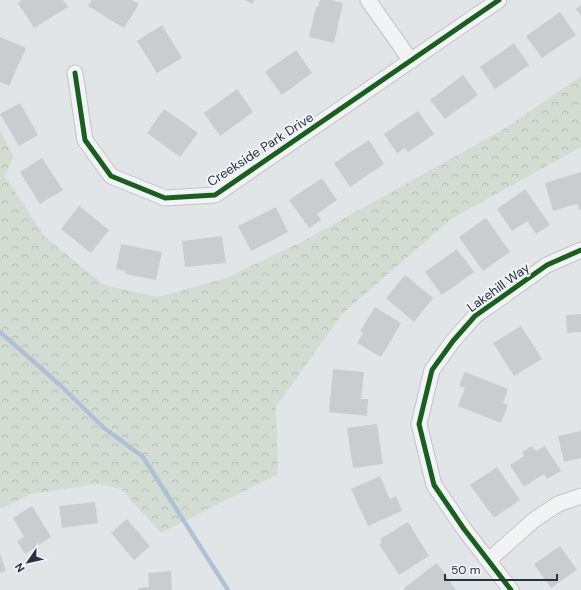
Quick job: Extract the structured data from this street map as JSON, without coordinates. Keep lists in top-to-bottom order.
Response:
{
  "streets": {
    "street": ["Creekside Park Drive", "Lakehill Way"]
  },
  "scale_bar": "50 m",
  "north": "bottom left"
}
